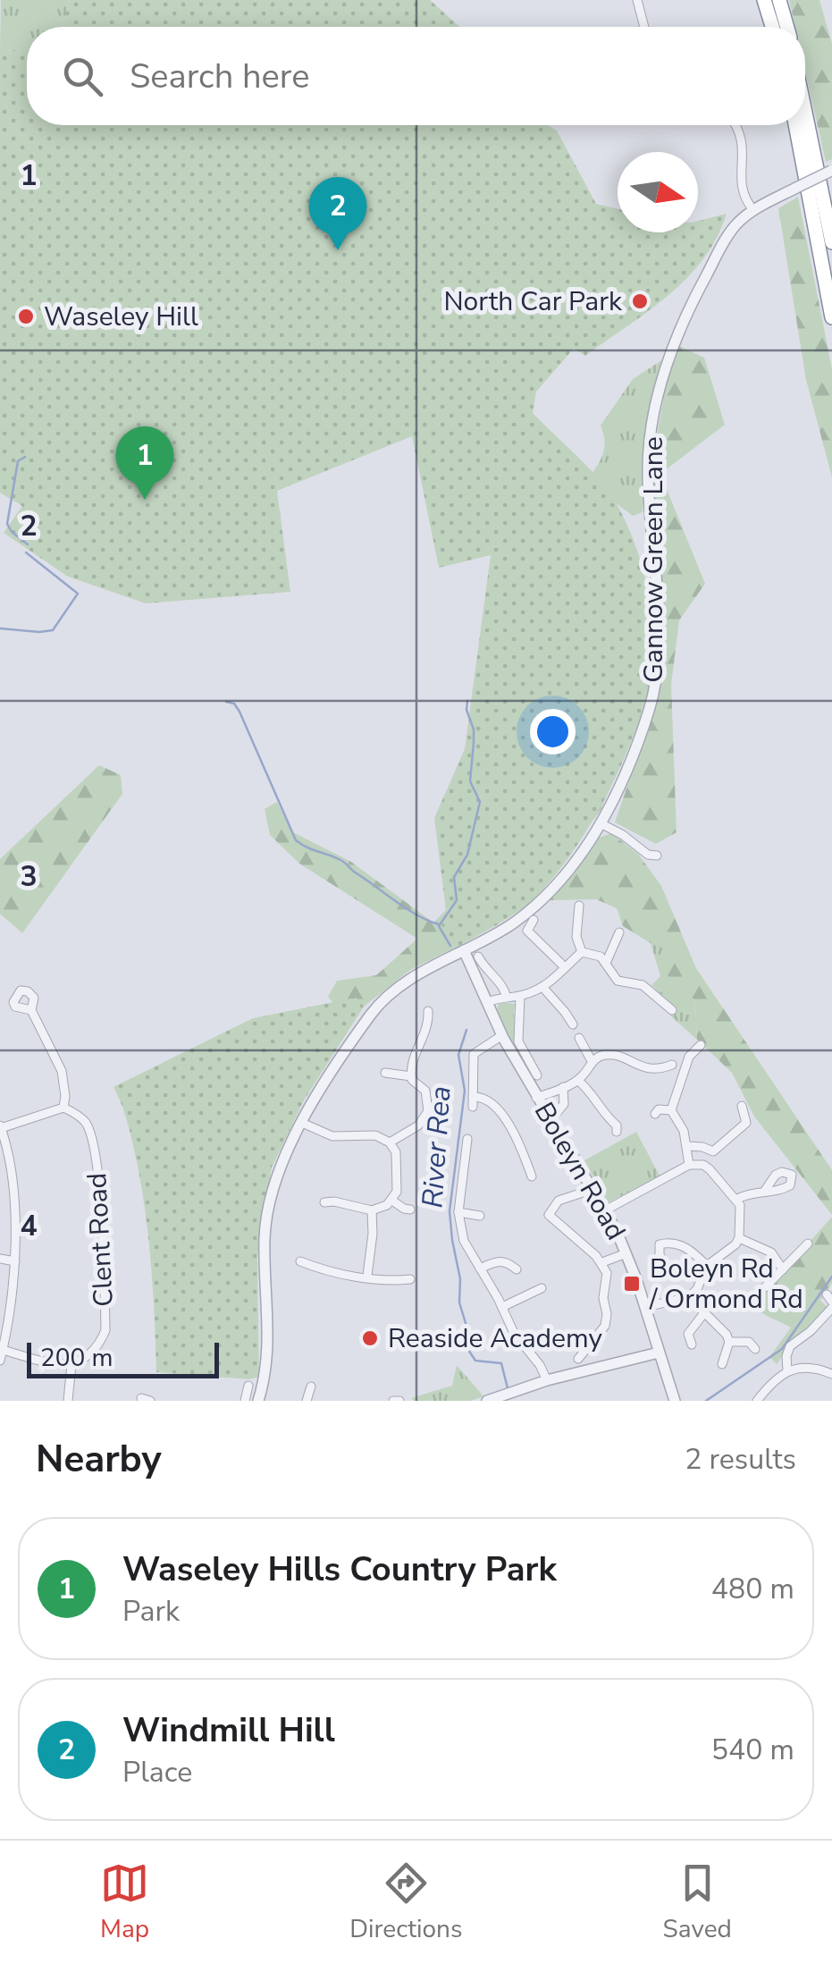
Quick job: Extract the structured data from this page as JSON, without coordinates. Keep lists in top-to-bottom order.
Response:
{
  "streets": {
    "street": ["Gannow Green Lane", "Boleyn Road", "Clent Road"]
  },
  "crossings": [
    ["Gannow Green Lane", "Boleyn Road"]
  ],
  "water": ["River Rea"],
  "places": {
    "other": ["North Car Park", "Waseley Hill", "Reaside Academy"],
    "transit": ["Boleyn Rd / Ormond Rd"]
  },
  "scale_bar": "200 m",
  "north": "right",
  "page": {
    "search": "Search here",
    "pins": ["2", "1"],
    "scale": "200 m",
    "heading": ["Nearby", "2 results"],
    "list": [
      {
        "mark": "1",
        "name": "Waseley Hills Country Park",
        "note": "Park",
        "value": "480 m"
      },
      {
        "mark": "2",
        "name": "Windmill Hill",
        "note": "Place",
        "value": "540 m"
      }
    ],
    "nav": ["Map", "Directions", "Saved"]
  },
  "grid": {
    "rows": [
      "1",
      "2",
      "3",
      "4"
    ]
  }
}
